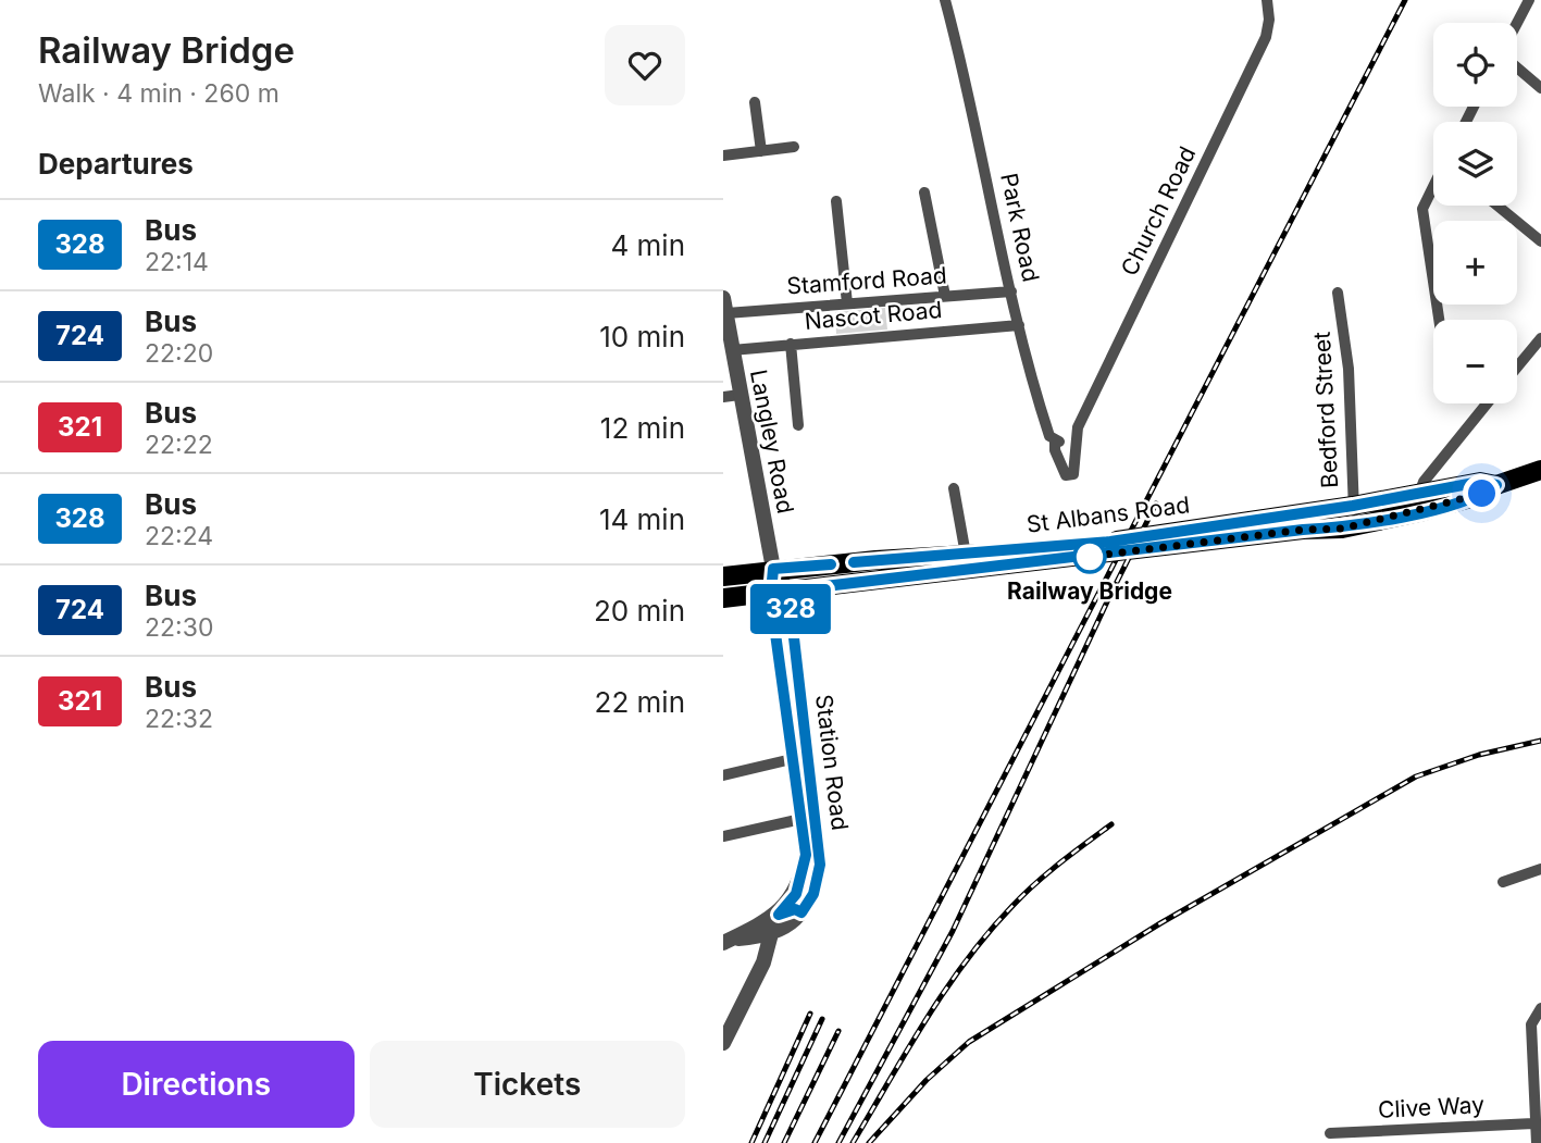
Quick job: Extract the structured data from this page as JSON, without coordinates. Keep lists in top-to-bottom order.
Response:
{
  "streets": {
    "main road": ["St Albans Road"],
    "street": [
      "Church Road",
      "Park Road",
      "Stamford Road",
      "Nascot Road",
      "Bedford Street",
      "Langley Road",
      "Station Road",
      "Clive Way"
    ]
  },
  "crossings": [
    ["Church Road", "Park Road"],
    ["Park Road", "Stamford Road"],
    ["Park Road", "Nascot Road"],
    ["Stamford Road", "Langley Road"],
    ["Nascot Road", "Langley Road"],
    ["Bedford Street", "St Albans Road"],
    ["Langley Road", "St Albans Road"],
    ["Langley Road", "Station Road"],
    ["St Albans Road", "Station Road"]
  ],
  "places": ["Railway Bridge"],
  "lines": ["bus line 328"],
  "page": {
    "heading": [
      ["Railway Bridge", "Walk · 4 min · 260 m"],
      "Departures"
    ],
    "on_map": "328",
    "map_buttons": ["+", "−"],
    "list": [
      {
        "mark": "328",
        "name": "Bus",
        "note": "22:14",
        "value": "4 min"
      },
      {
        "mark": "724",
        "name": "Bus",
        "note": "22:20",
        "value": "10 min"
      },
      {
        "mark": "321",
        "name": "Bus",
        "note": "22:22",
        "value": "12 min"
      },
      {
        "mark": "328",
        "name": "Bus",
        "note": "22:24",
        "value": "14 min"
      },
      {
        "mark": "724",
        "name": "Bus",
        "note": "22:30",
        "value": "20 min"
      },
      {
        "mark": "321",
        "name": "Bus",
        "note": "22:32",
        "value": "22 min"
      }
    ],
    "buttons": ["Directions", "Tickets"]
  }
}
